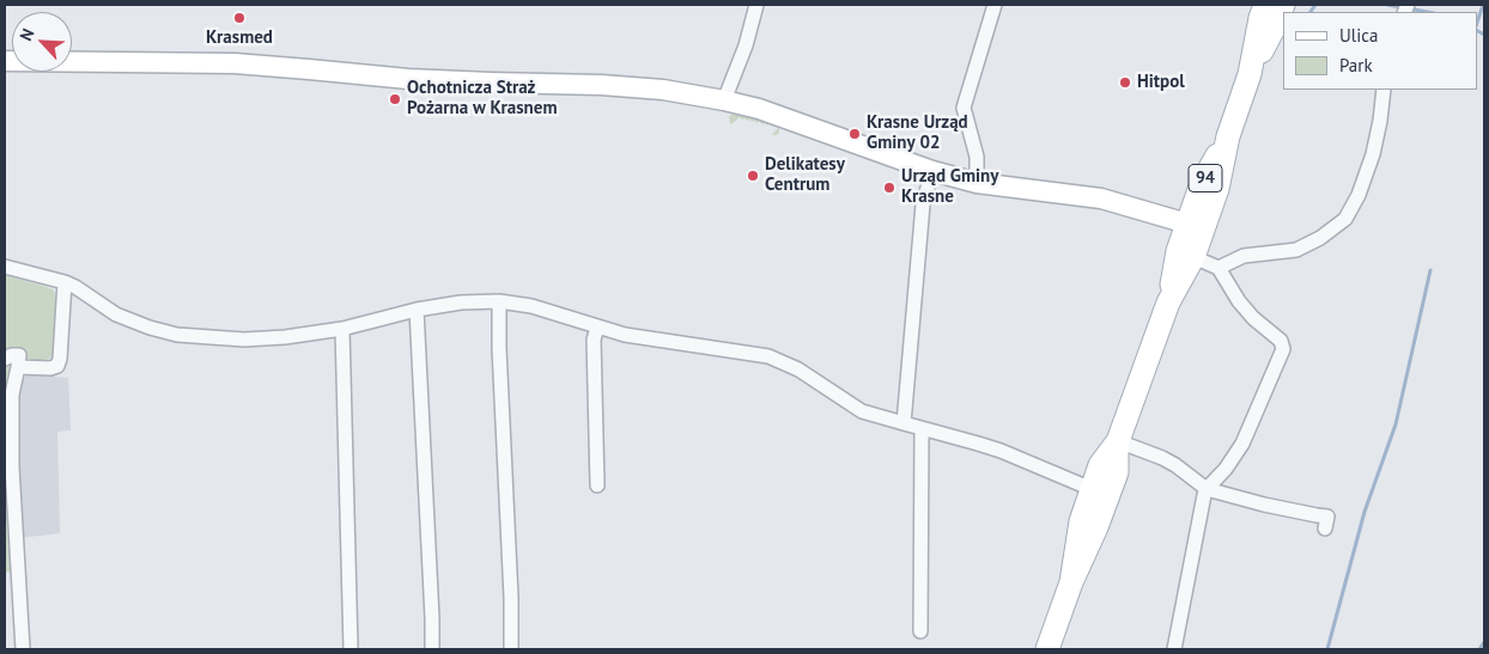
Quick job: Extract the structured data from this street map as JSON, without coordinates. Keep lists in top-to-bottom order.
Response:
{
  "streets": {
    "main road": ["94"]
  },
  "places": [
    "Krasmed",
    "Hitpol",
    "Ochotnicza Straż Pożarna w Krasnem",
    "Krasne Urząd Gminy 02",
    "Delikatesy Centrum",
    "Urząd Gminy Krasne"
  ],
  "legend": ["Ulica", "Park"],
  "north": "top left"
}
